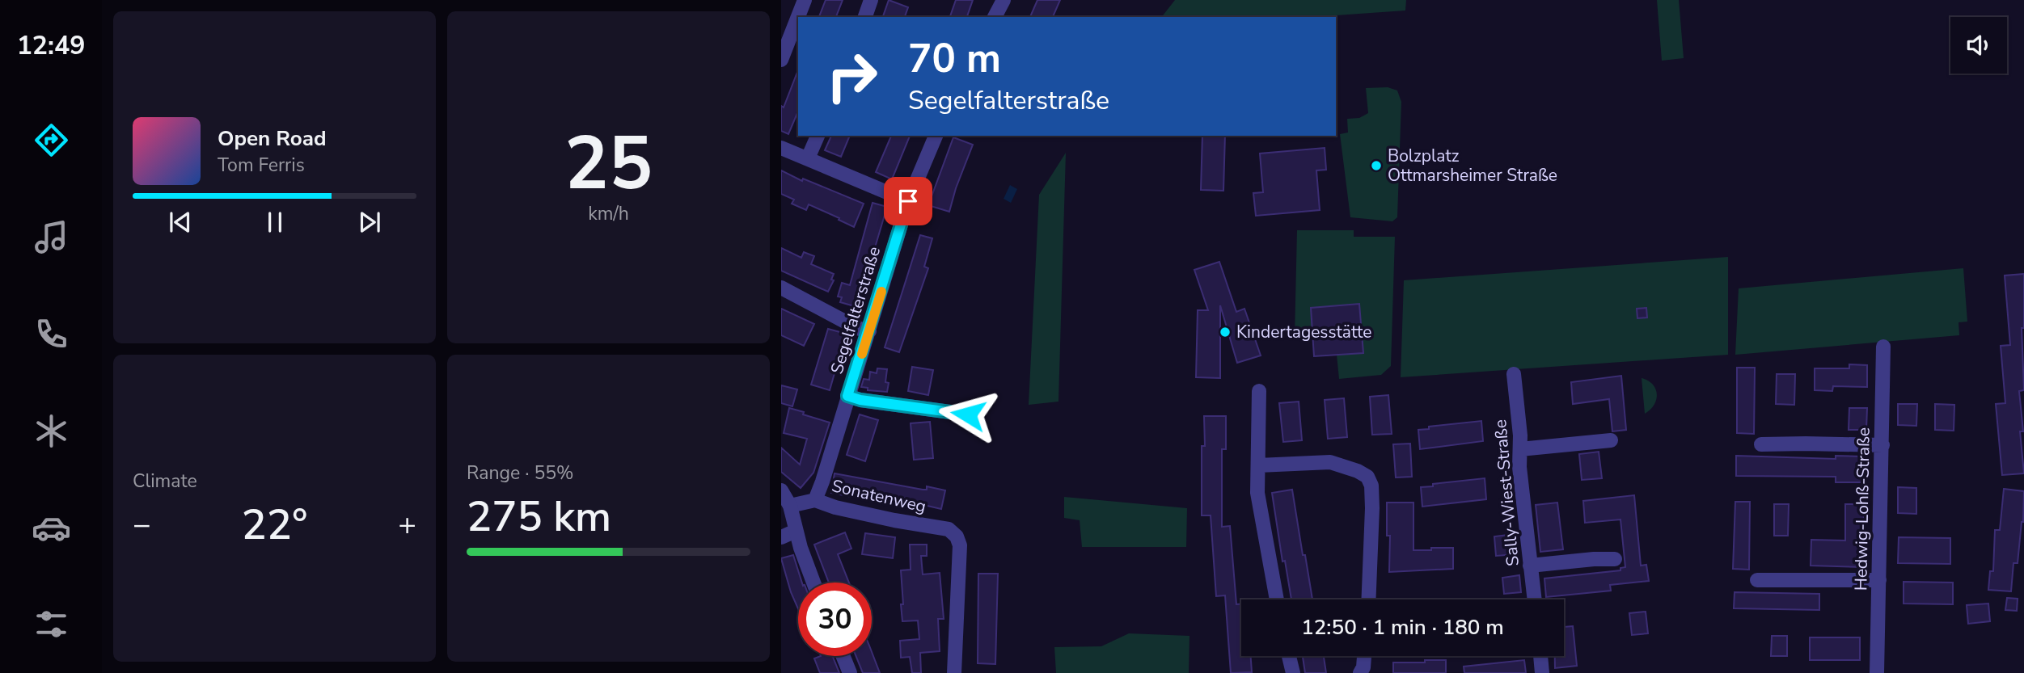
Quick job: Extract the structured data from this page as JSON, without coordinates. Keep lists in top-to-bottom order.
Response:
{
  "streets": {
    "street": [
      "Segelfalterstraße",
      "Sally-Wiest-Straße",
      "Sonatenweg",
      "Hedwig-Lohß-Straße"
    ]
  },
  "crossings": [
    ["Segelfalterstraße", "Sonatenweg"]
  ],
  "places": ["Bolzplatz Ottmarsheimer Straße", "Kindertagesstätte"],
  "page": {
    "tabs": "12:49",
    "tile": [
      ["25", "km/h"],
      "Climate",
      ["Range · 55%", "275 km"]
    ],
    "turn": ["70 m", "Segelfalterstraße"],
    "song": ["Open Road", "Tom Ferris"],
    "heat": ["−", "22°", "+"],
    "limit": "30",
    "trip": "12:50 · 1 min · 180 m"
  }
}
